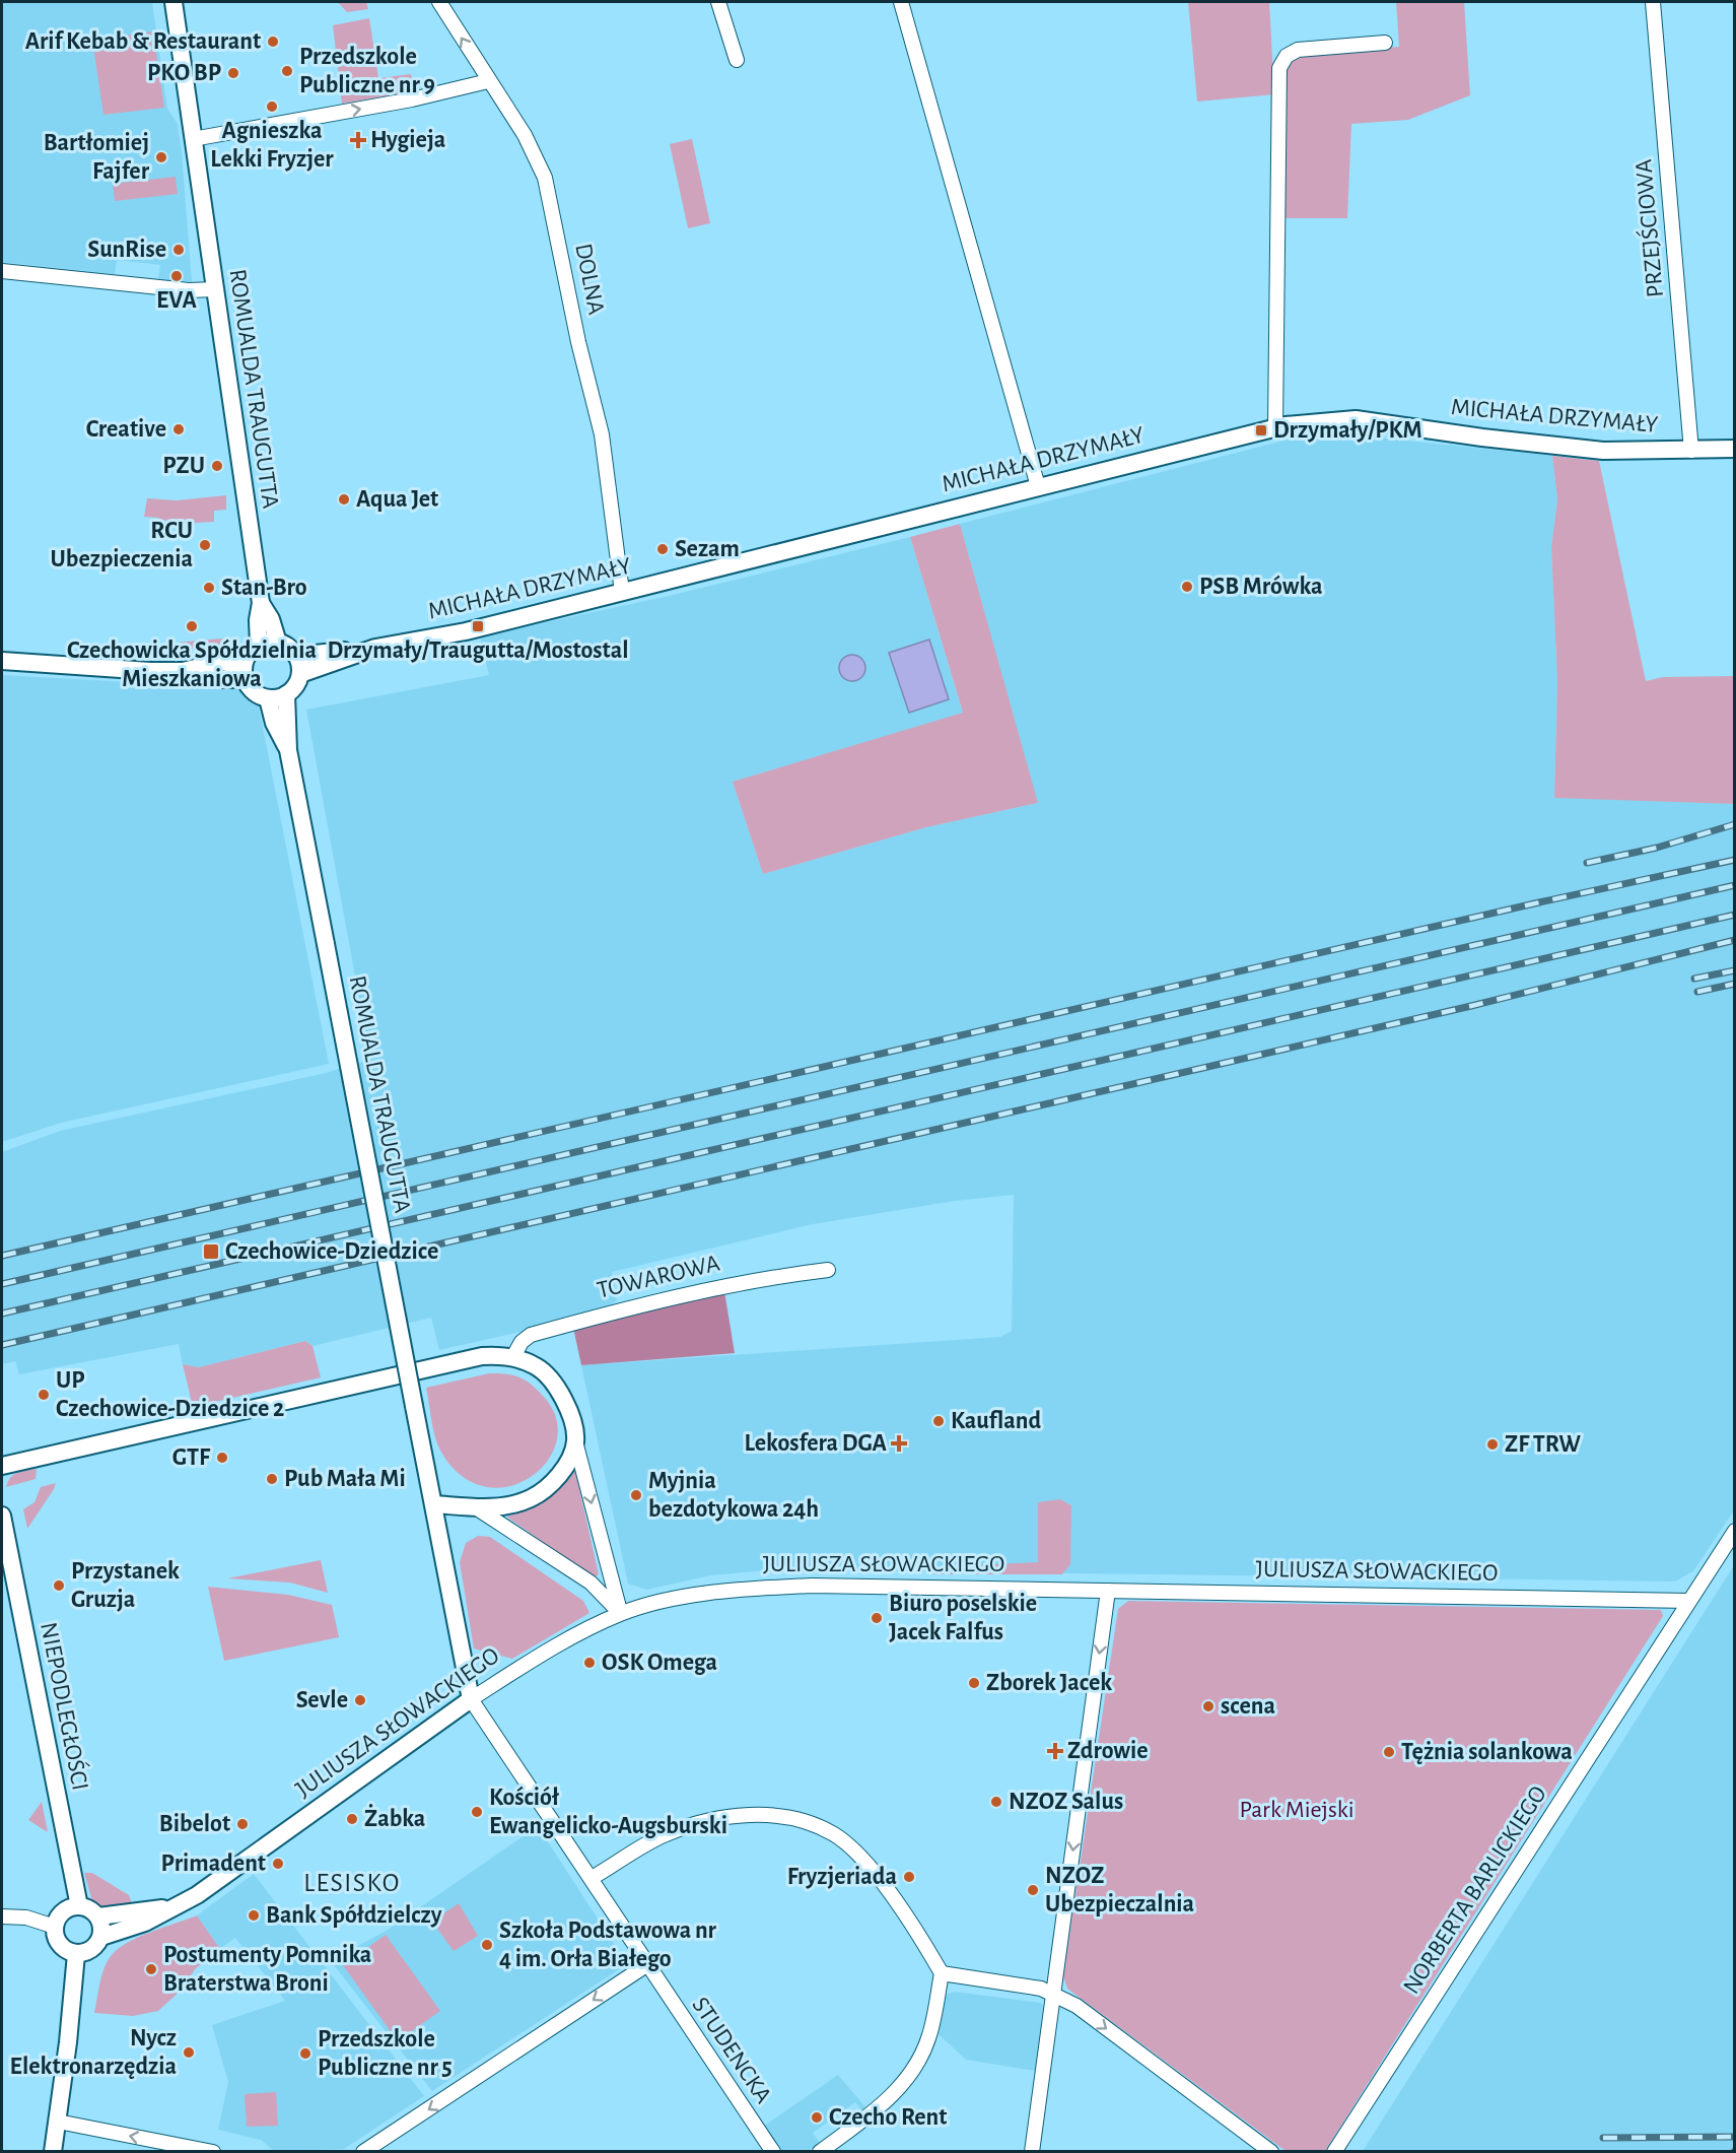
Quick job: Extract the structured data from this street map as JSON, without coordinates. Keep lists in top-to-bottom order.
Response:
{
  "streets": {
    "street": [
      "PRZEJŚCIOWA",
      "DOLNA",
      "ROMUALDA TRAUGUTTA",
      "MICHAŁA DRZYMAŁY",
      "TOWAROWA",
      "JULIUSZA SŁOWACKIEGO",
      "NIEPODLEGŁOŚCI",
      "NORBERTA BARLICKIEGO",
      "STUDENCKA"
    ]
  },
  "crossings": [
    ["PRZEJŚCIOWA", "MICHAŁA DRZYMAŁY"],
    ["DOLNA", "MICHAŁA DRZYMAŁY"],
    ["ROMUALDA TRAUGUTTA", "JULIUSZA SŁOWACKIEGO"],
    ["ROMUALDA TRAUGUTTA", "STUDENCKA"],
    ["JULIUSZA SŁOWACKIEGO", "NIEPODLEGŁOŚCI"],
    ["JULIUSZA SŁOWACKIEGO", "NORBERTA BARLICKIEGO"],
    ["JULIUSZA SŁOWACKIEGO", "STUDENCKA"]
  ],
  "districts": ["LESISKO"],
  "parks": ["Park Miejski"],
  "places": {
    "other": [
      "Arif Kebab & Restaurant",
      "Przedszkole Publiczne nr 9",
      "PKO BP",
      "Agnieszka Lekki Fryzjer",
      "Bartłomiej Fajfer",
      "SunRise",
      "EVA",
      "Creative",
      "PZU",
      "Aqua Jet",
      "RCU Ubezpieczenia",
      "Sezam",
      "PSB Mrówka",
      "Stan-Bro",
      "Czechowicka Spółdzielnia Mieszkaniowa",
      "UP Czechowice-Dziedzice 2",
      "Kaufland",
      "ZF TRW",
      "GTF",
      "Pub Mała Mi",
      "Myjnia bezdotykowa 24h",
      "Przystanek Gruzja",
      "Biuro poselskie Jacek Falfus",
      "OSK Omega",
      "Zborek Jacek",
      "Sevle",
      "scena",
      "Tężnia solankowa",
      "NZOZ Salus",
      "Kościół Ewangelicko-Augsburski",
      "Żabka",
      "Bibelot",
      "Primadent",
      "Fryzjeriada",
      "NZOZ Ubezpieczalnia",
      "Bank Spółdzielczy",
      "Szkoła Podstawowa nr 4 im. Orła Białego",
      "Postumenty Pomnika Braterstwa Broni",
      "Nycz Elektronarzędzia",
      "Przedszkole Publiczne nr 5",
      "Czecho Rent"
    ],
    "health": ["Hygieja", "Lekosfera DGA", "Zdrowie"],
    "transit": ["Drzymały/PKM", "Drzymały/Traugutta/Mostostal", "Czechowice-Dziedzice"]
  }
}
